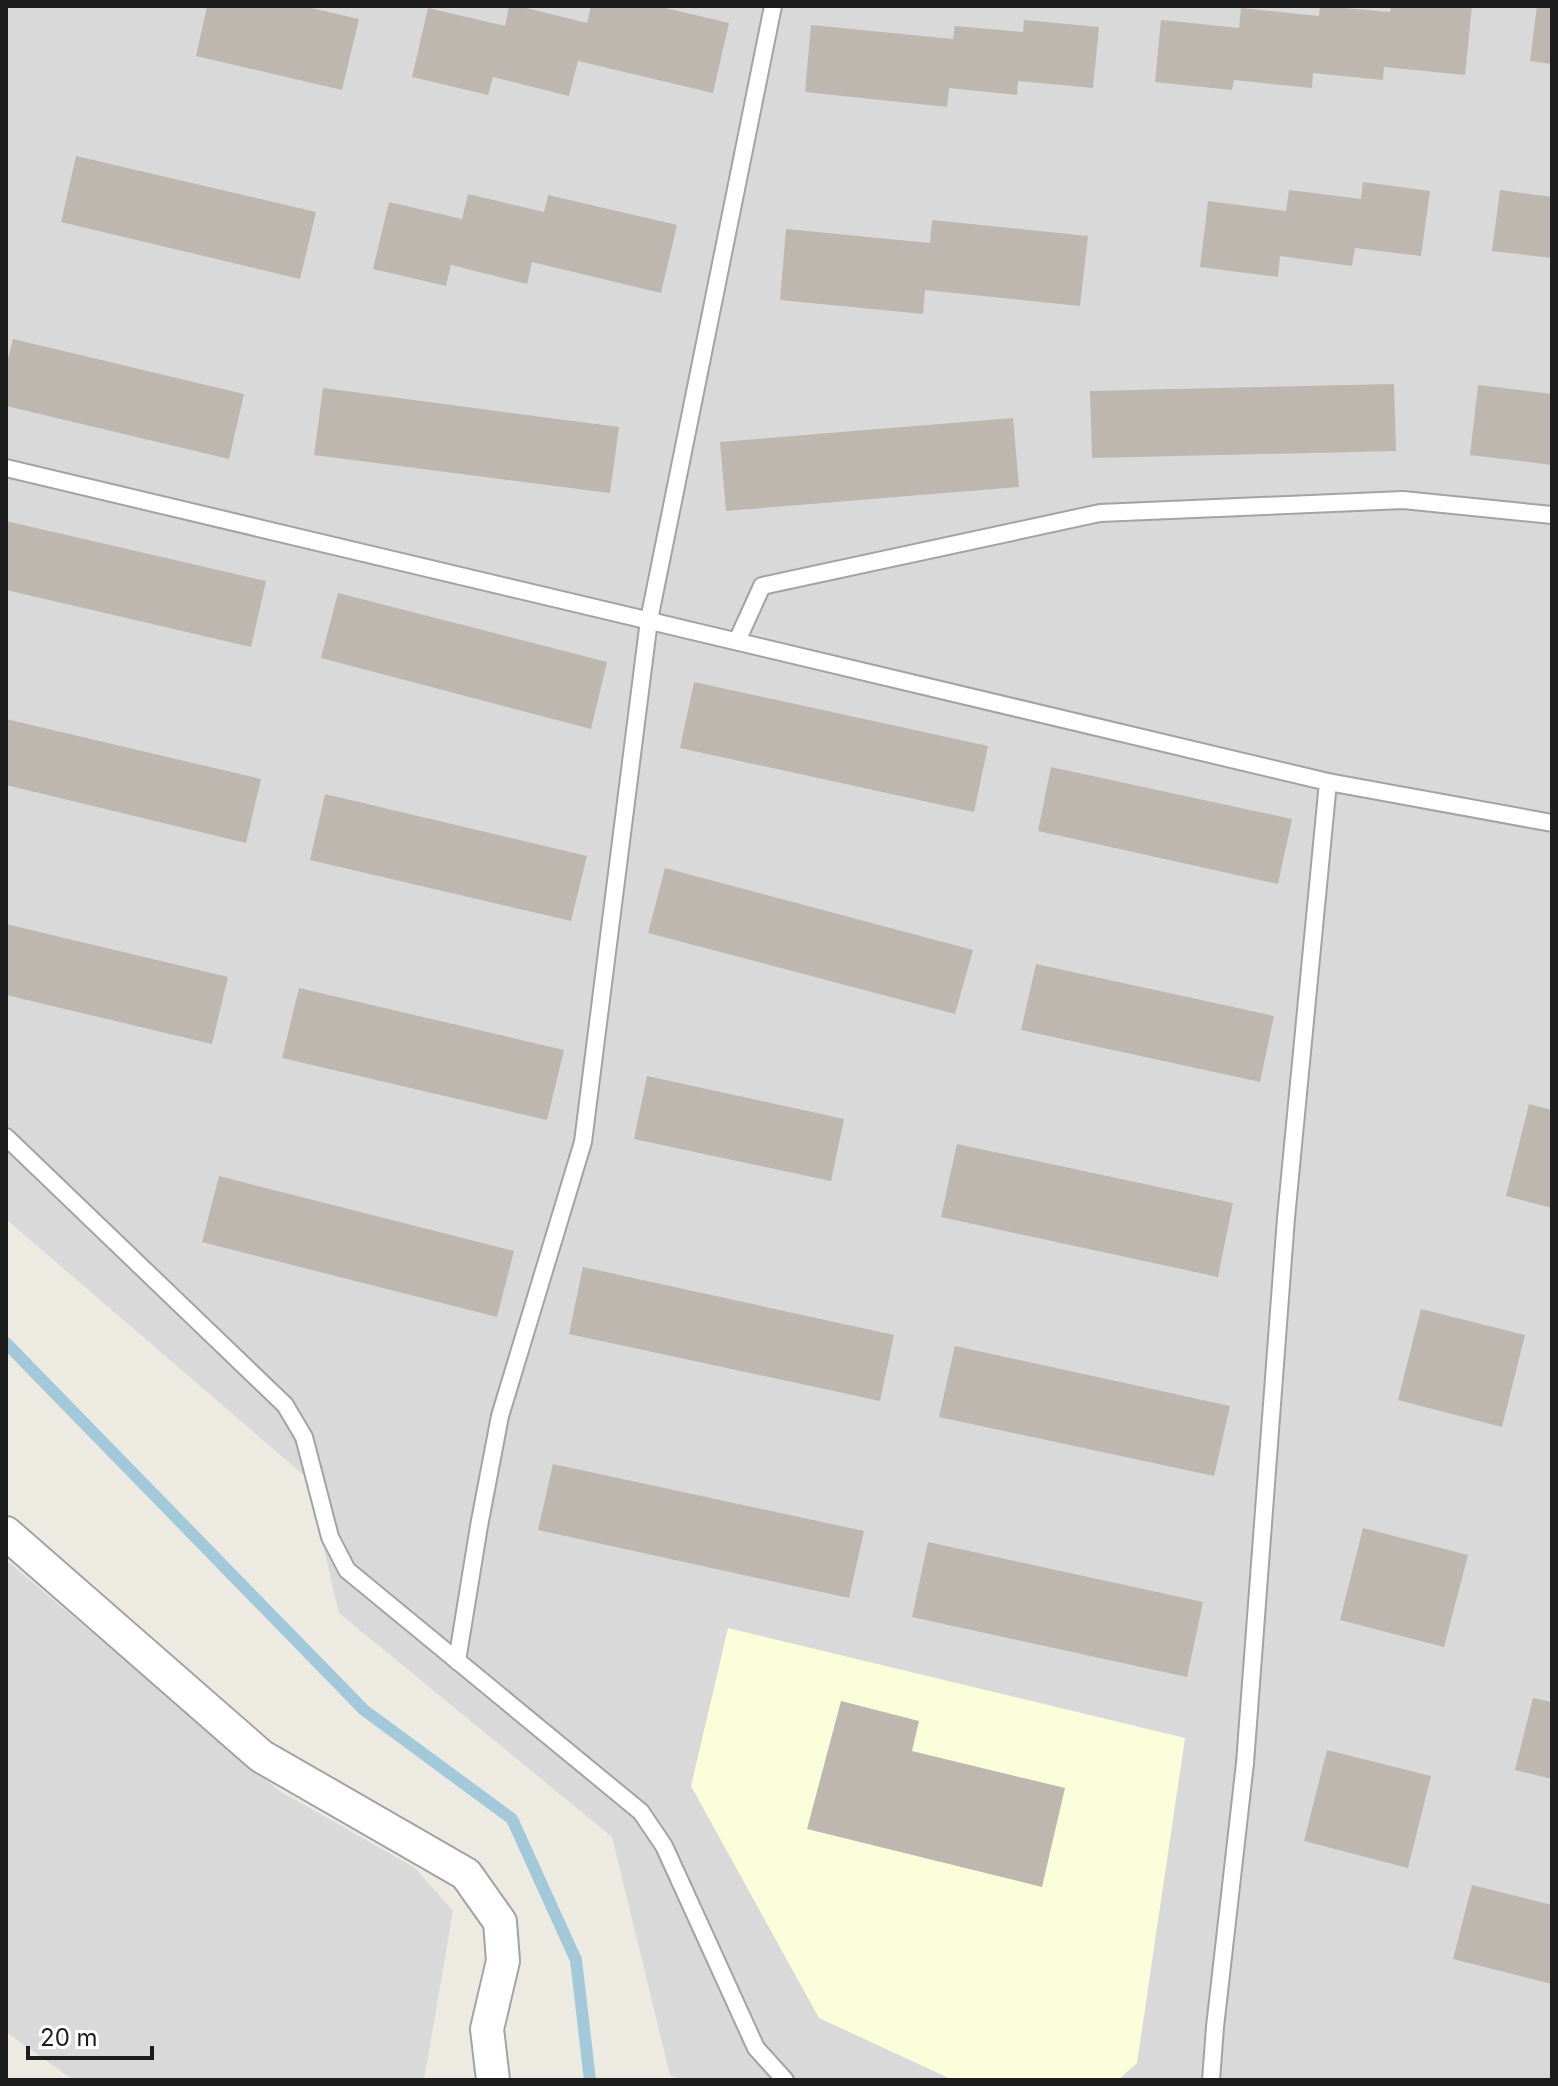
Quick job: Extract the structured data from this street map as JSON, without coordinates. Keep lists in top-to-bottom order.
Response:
{
  "scale_bar": "20 m"
}
